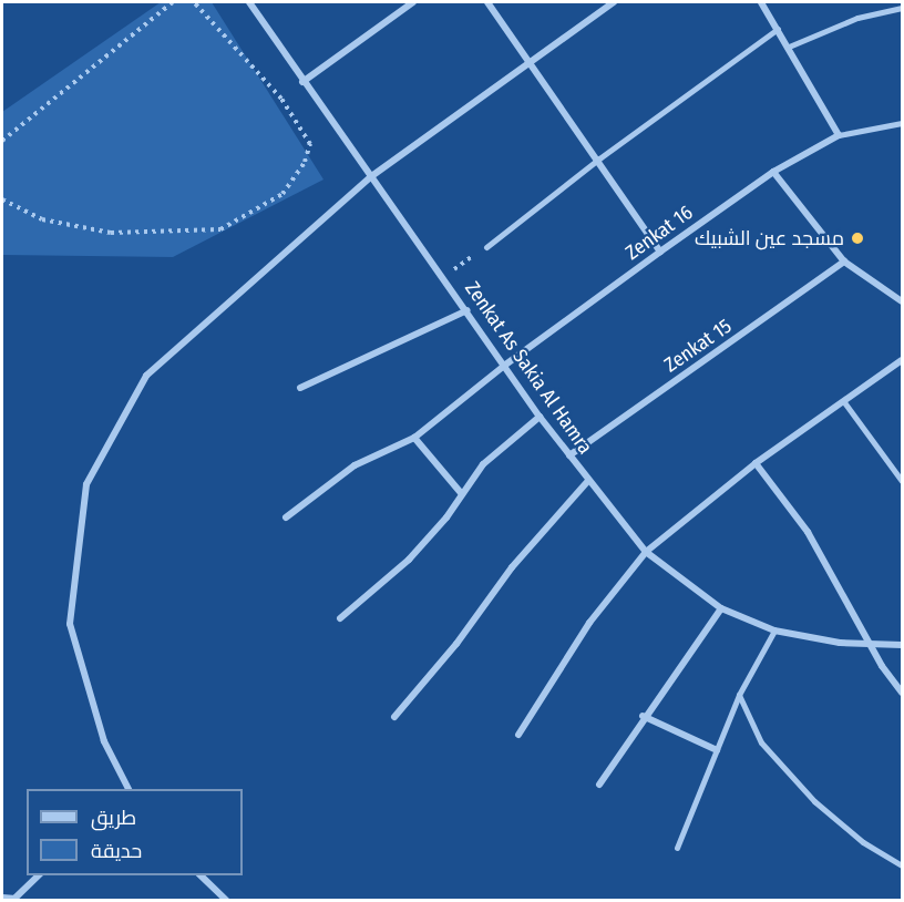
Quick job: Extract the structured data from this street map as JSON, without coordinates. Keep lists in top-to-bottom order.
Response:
{
  "streets": {
    "street": ["Zenkat 16", "Zenkat 15", "Zenkat As Sakia Al Hamra"]
  },
  "crossings": [
    ["Zenkat 16", "Zenkat As Sakia Al Hamra"],
    ["Zenkat 15", "Zenkat As Sakia Al Hamra"]
  ],
  "places": ["مسجد عين الشبيك"],
  "legend": ["طريق", "حديقة"]
}
